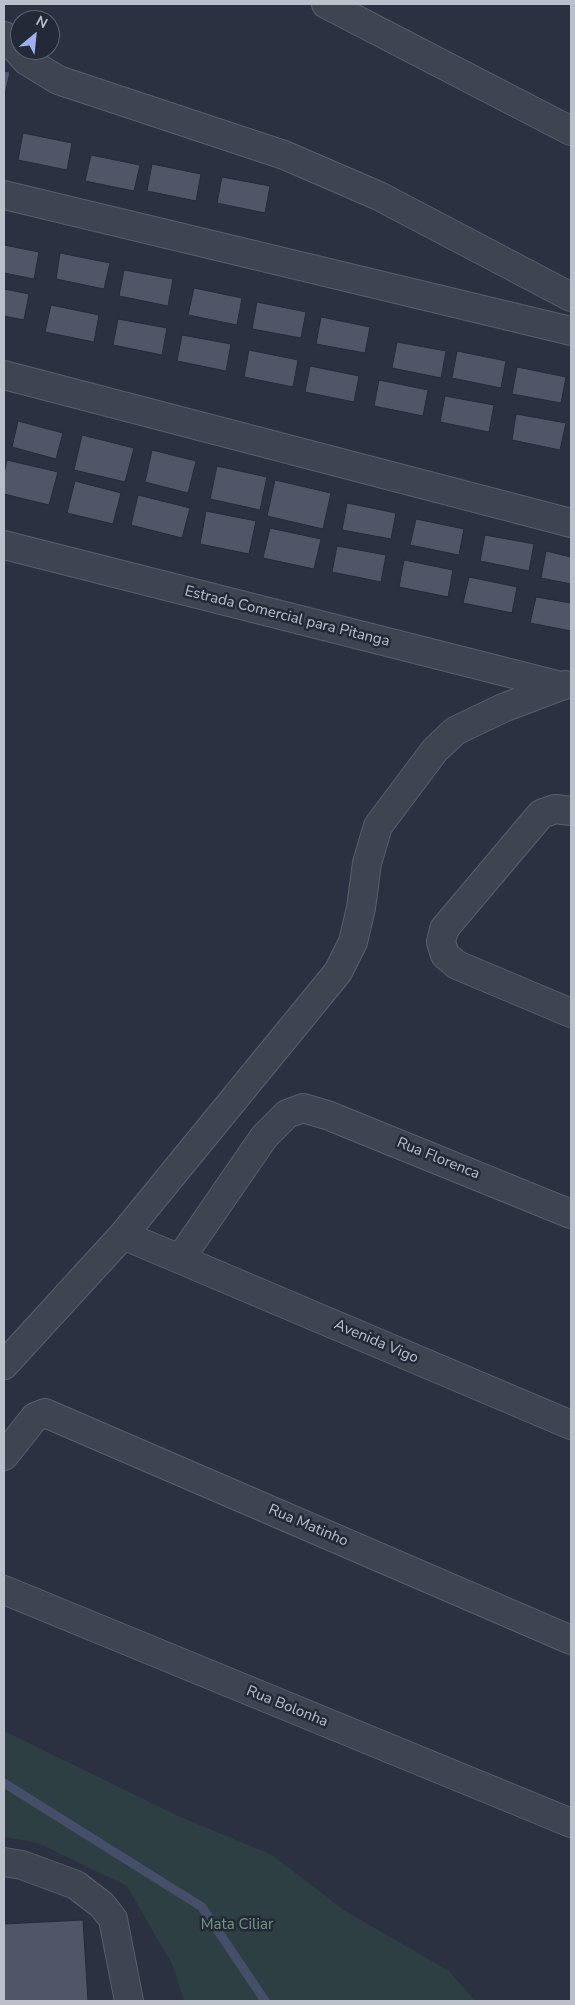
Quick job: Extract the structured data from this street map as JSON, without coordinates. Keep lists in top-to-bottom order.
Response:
{
  "streets": {
    "street": [
      "Estrada Comercial para Pitanga",
      "Rua Florenca",
      "Avenida Vigo",
      "Rua Matinho",
      "Rua Bolonha"
    ]
  },
  "crossings": [
    ["Rua Florenca", "Avenida Vigo"]
  ],
  "parks": ["Mata Ciliar"],
  "north": "top right"
}
